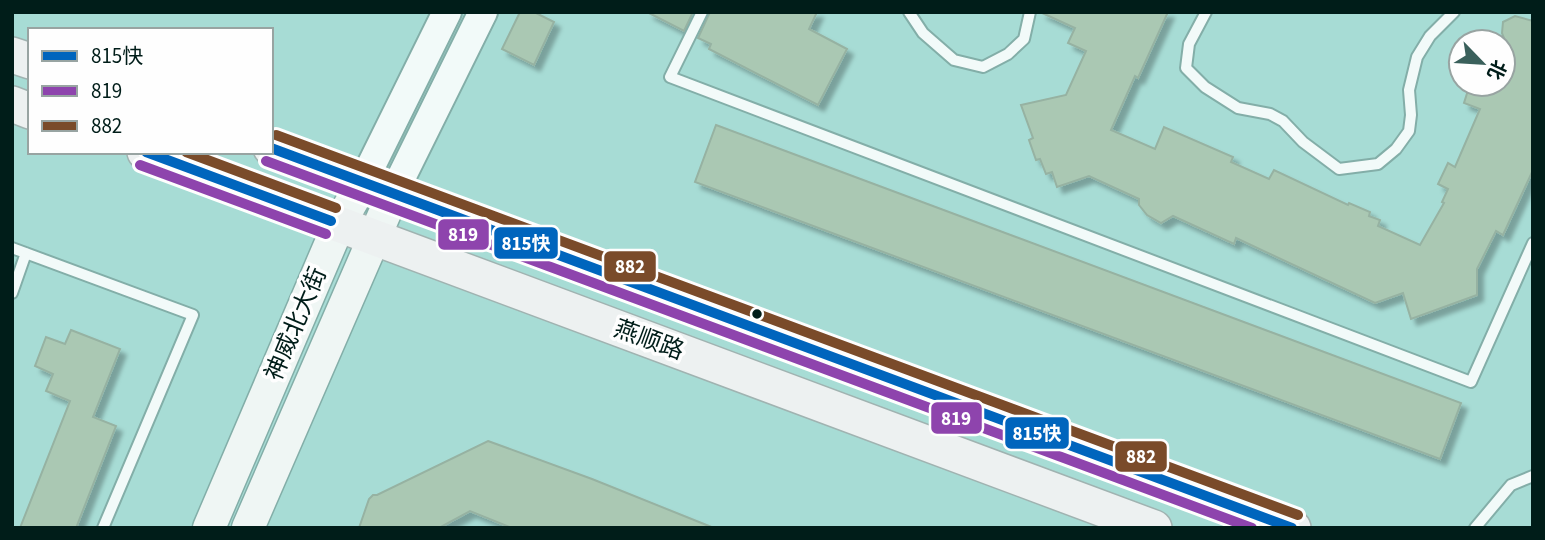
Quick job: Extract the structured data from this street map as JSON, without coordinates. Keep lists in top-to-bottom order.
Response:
{
  "streets": {
    "main road": ["神威北大街", "燕顺路"]
  },
  "crossings": [
    ["神威北大街", "燕顺路"]
  ],
  "lines": ["transit line 882", "transit line 815快", "transit line 819"],
  "legend": ["815快", "819", "882"],
  "north": "bottom right"
}
